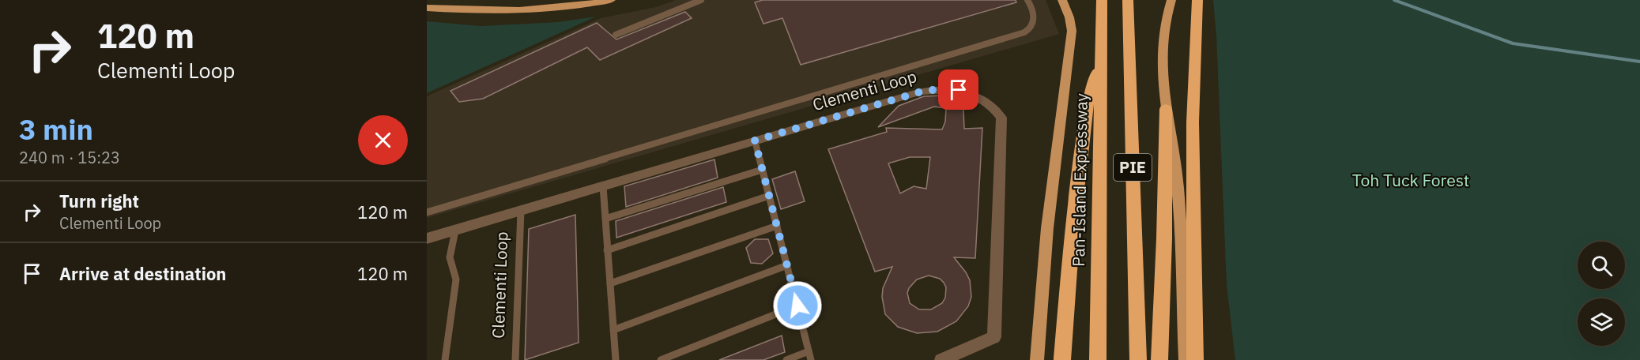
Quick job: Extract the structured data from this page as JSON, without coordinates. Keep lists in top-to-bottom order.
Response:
{
  "streets": {
    "highway": ["PIE", "Pan-Island Expressway"],
    "street": ["Clementi Loop"]
  },
  "parks": ["Toh Tuck Forest"],
  "page": {
    "turn": ["120 m", "Clementi Loop"],
    "heading": ["3 min", "240 m · 15:23"],
    "list": [
      {
        "name": "Turn right",
        "note": "Clementi Loop",
        "value": "120 m"
      },
      {
        "name": "Arrive at destination",
        "value": "120 m"
      }
    ]
  }
}
